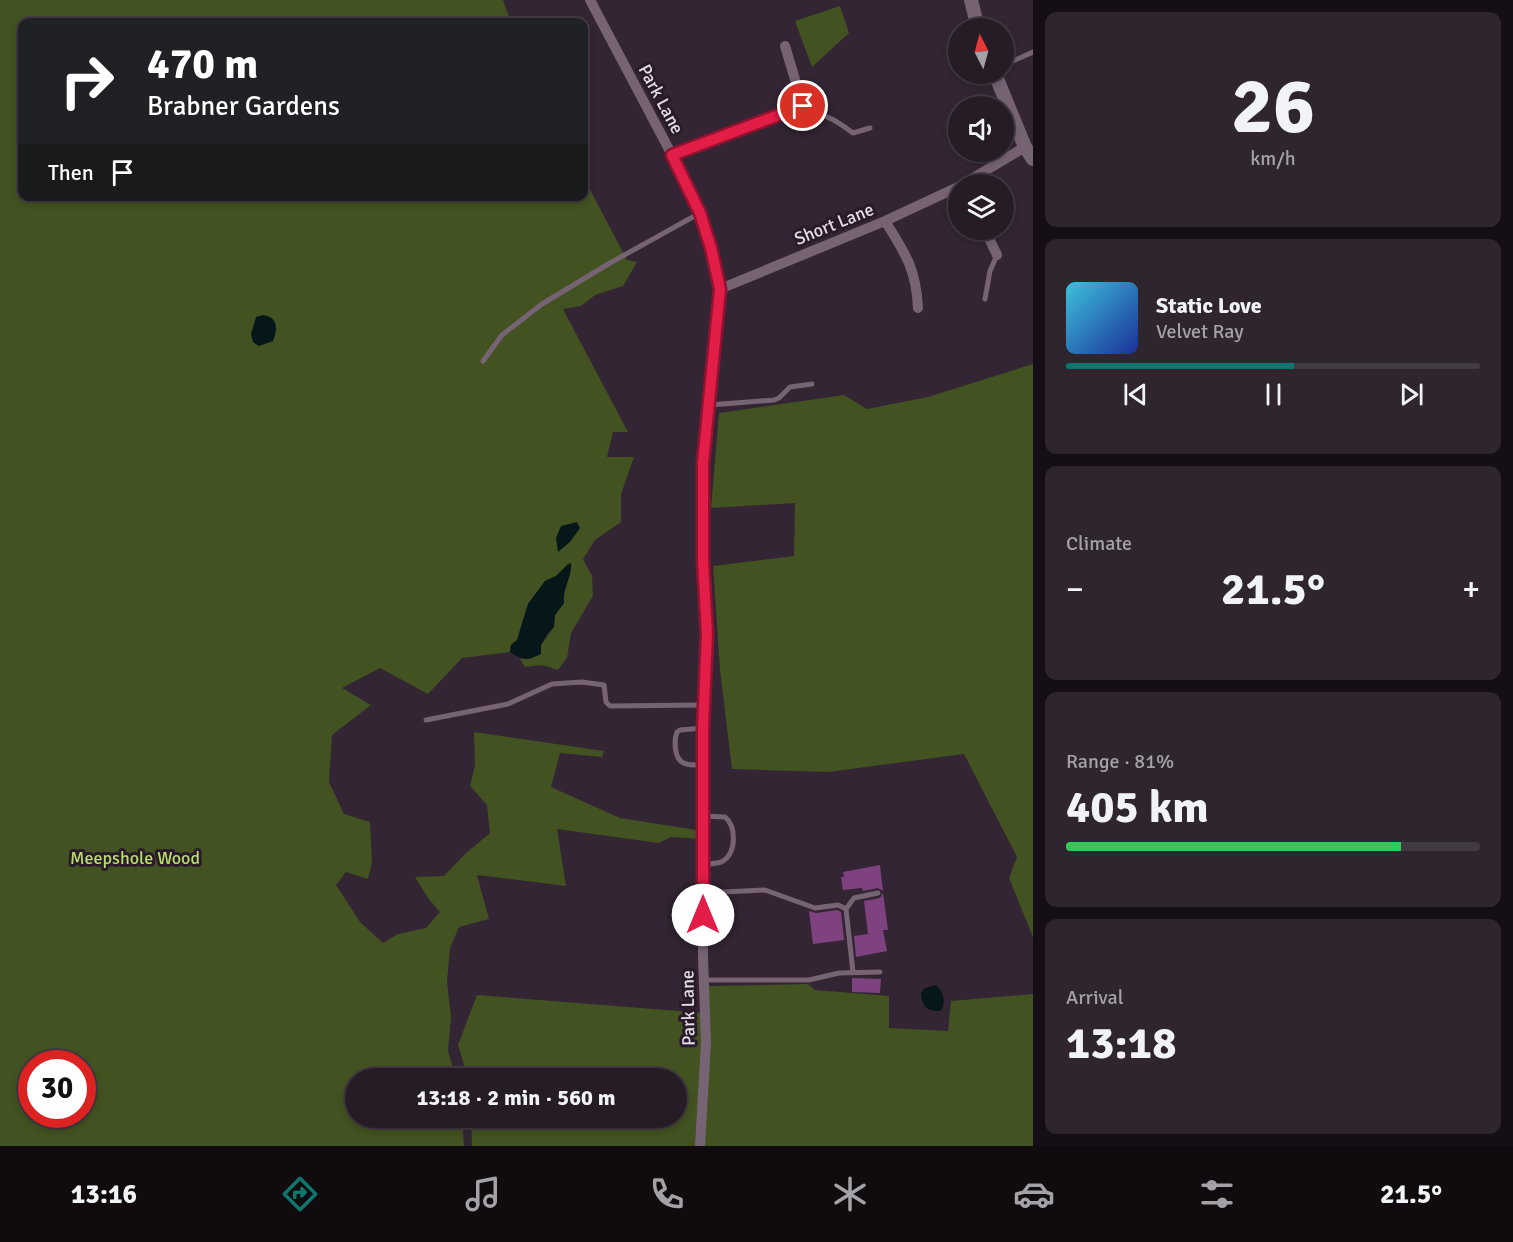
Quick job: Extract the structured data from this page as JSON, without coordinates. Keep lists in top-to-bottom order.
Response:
{
  "streets": {
    "street": ["Park Lane", "Short Lane"]
  },
  "crossings": [
    ["Park Lane", "Short Lane"]
  ],
  "parks": ["Meepshole Wood"],
  "north": "top",
  "page": {
    "tile": [
      ["26", "km/h"],
      "Climate",
      ["Range · 81%", "405 km"],
      ["Arrival", "13:18"]
    ],
    "turn": ["470 m", "Brabner Gardens"],
    "then": "Then",
    "song": ["Static Love", "Velvet Ray"],
    "heat": ["−", "21.5°", "+"],
    "limit": "30",
    "trip": "13:18 · 2 min · 560 m",
    "tabs": ["13:16", "21.5°"]
  }
}
